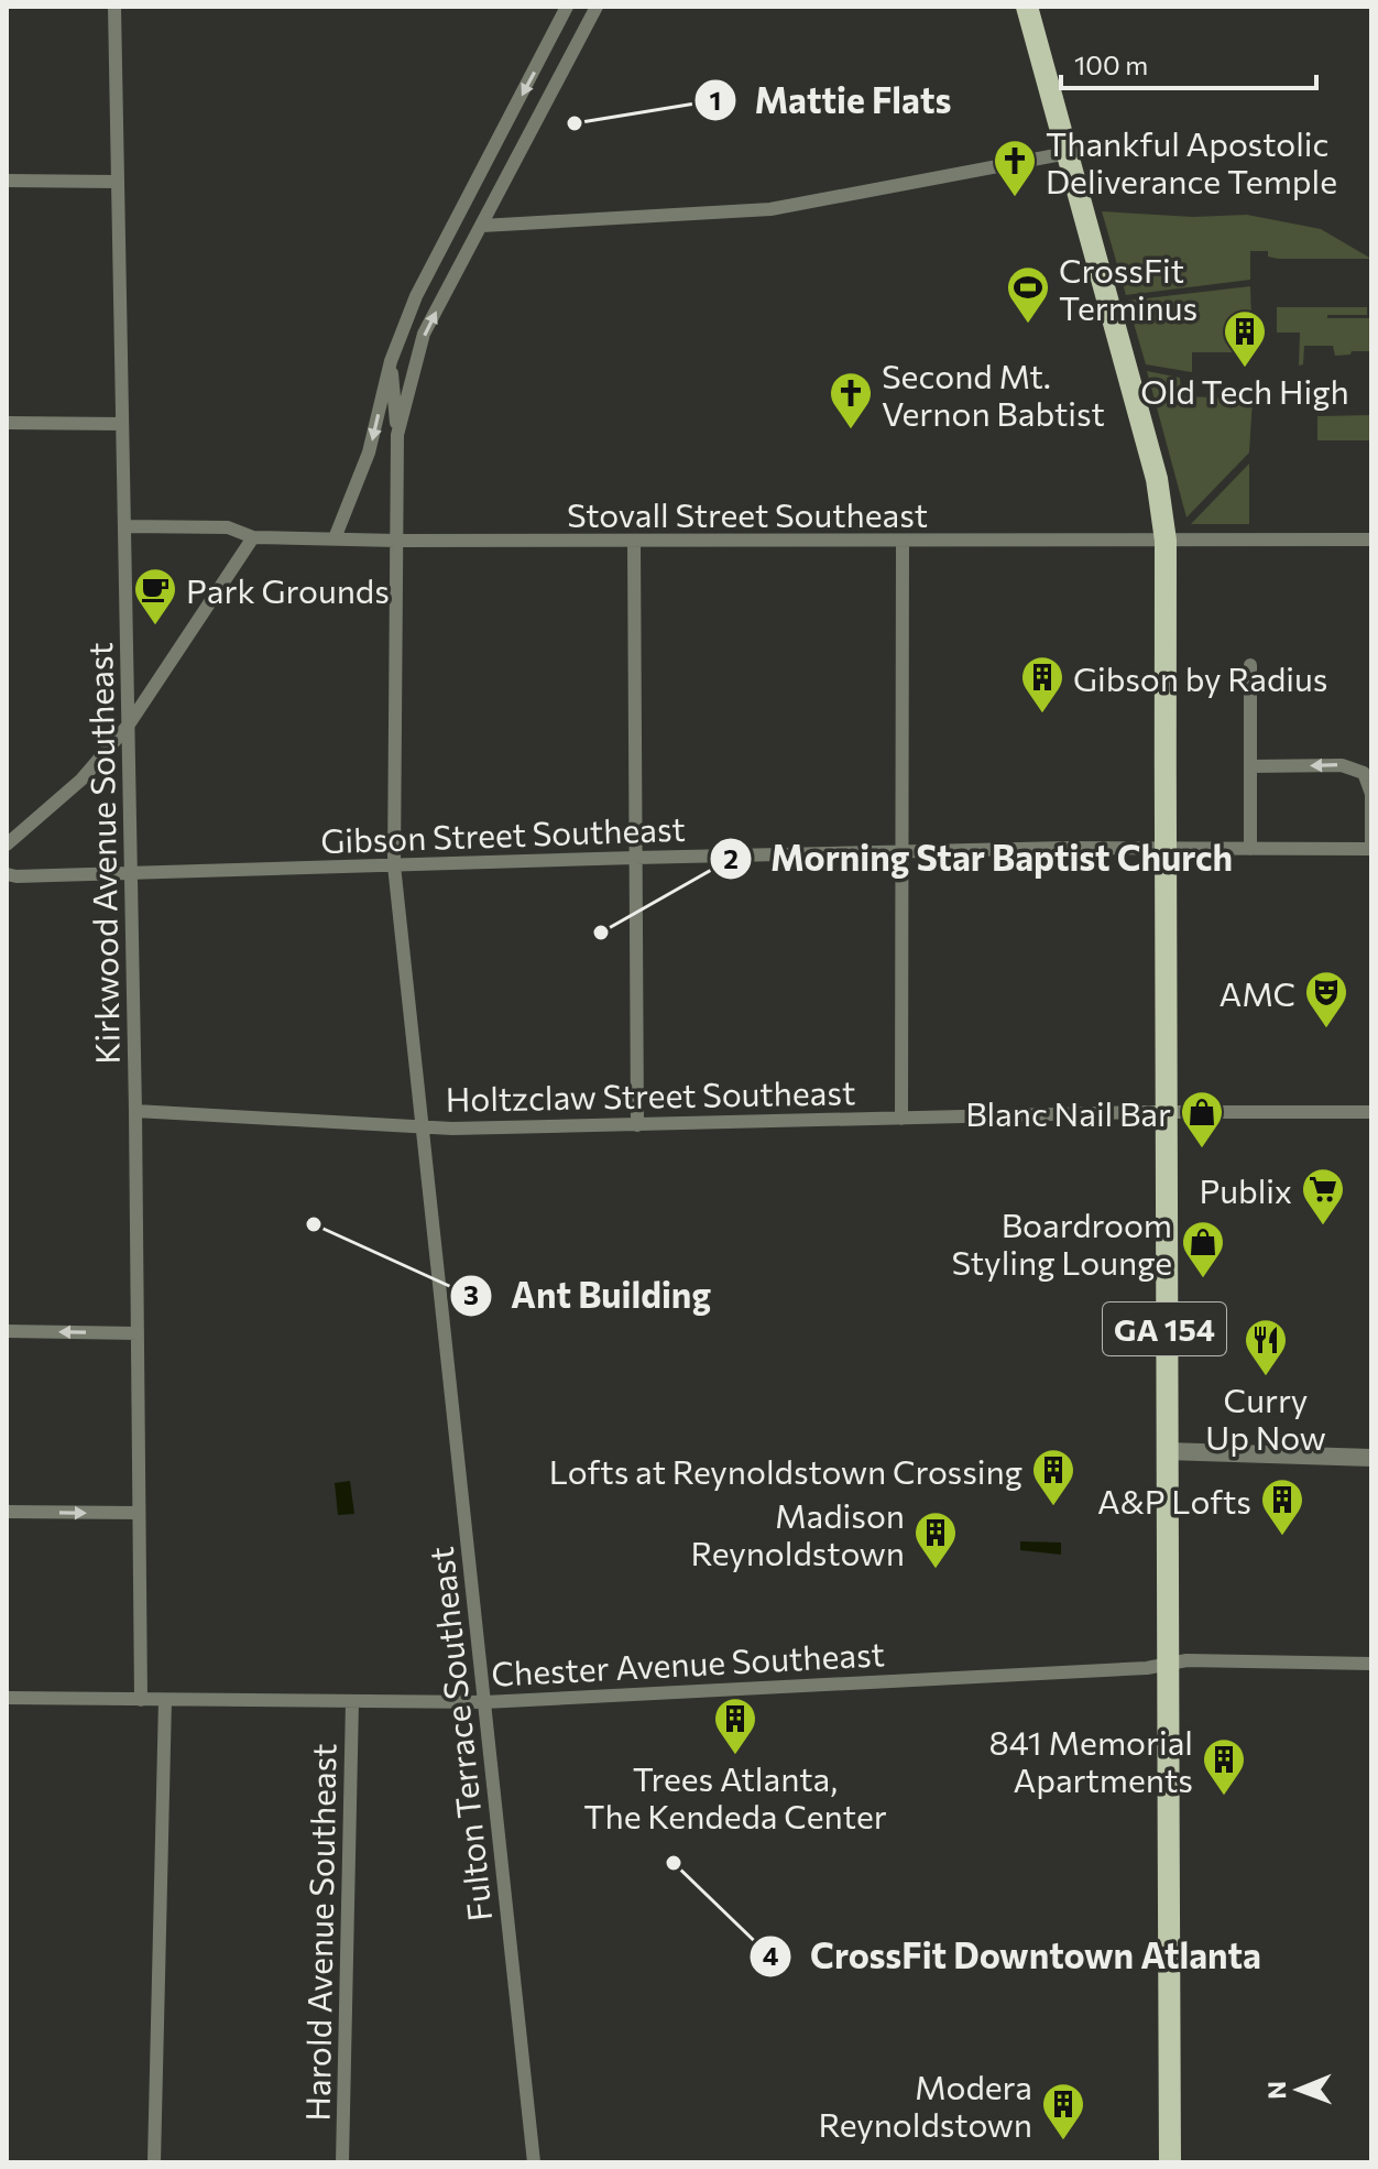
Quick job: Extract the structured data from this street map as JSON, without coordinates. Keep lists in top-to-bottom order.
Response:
{
  "streets": {
    "main road": ["GA 154"],
    "street": [
      "Stovall Street Southeast",
      "Gibson Street Southeast",
      "Kirkwood Avenue Southeast",
      "Holtzclaw Street Southeast",
      "Chester Avenue Southeast",
      "Fulton Terrace Southeast",
      "Harold Avenue Southeast"
    ]
  },
  "crossings": [
    ["Stovall Street Southeast", "Kirkwood Avenue Southeast"],
    ["Stovall Street Southeast", "GA 154"],
    ["Stovall Street Southeast", "Fulton Terrace Southeast"],
    ["Gibson Street Southeast", "Kirkwood Avenue Southeast"],
    ["Gibson Street Southeast", "GA 154"],
    ["Gibson Street Southeast", "Fulton Terrace Southeast"],
    ["Kirkwood Avenue Southeast", "Holtzclaw Street Southeast"],
    ["Kirkwood Avenue Southeast", "Chester Avenue Southeast"],
    ["Holtzclaw Street Southeast", "GA 154"],
    ["Holtzclaw Street Southeast", "Fulton Terrace Southeast"],
    ["GA 154", "Chester Avenue Southeast"],
    ["Chester Avenue Southeast", "Fulton Terrace Southeast"],
    ["Chester Avenue Southeast", "Harold Avenue Southeast"]
  ],
  "places": {
    "other": [
      "Mattie Flats",
      "Morning Star Baptist Church",
      "Ant Building",
      "CrossFit Downtown Atlanta"
    ],
    "church": ["Thankful Apostolic Deliverance Temple", "Second Mt. Vernon Babtist"],
    "sports": ["CrossFit Terminus"],
    "building": [
      "Old Tech High",
      "Gibson by Radius",
      "Lofts at Reynoldstown Crossing",
      "A&P Lofts",
      "Madison Reynoldstown",
      "Trees Atlanta, The Kendeda Center",
      "841 Memorial Apartments",
      "Modera Reynoldstown"
    ],
    "cafe": ["Park Grounds"],
    "theatre": ["AMC"],
    "shop": ["Blanc Nail Bar", "Boardroom Styling Lounge"],
    "supermarket": ["Publix"],
    "restaurant": ["Curry Up Now"]
  },
  "scale_bar": "100 m",
  "north": "left"
}
